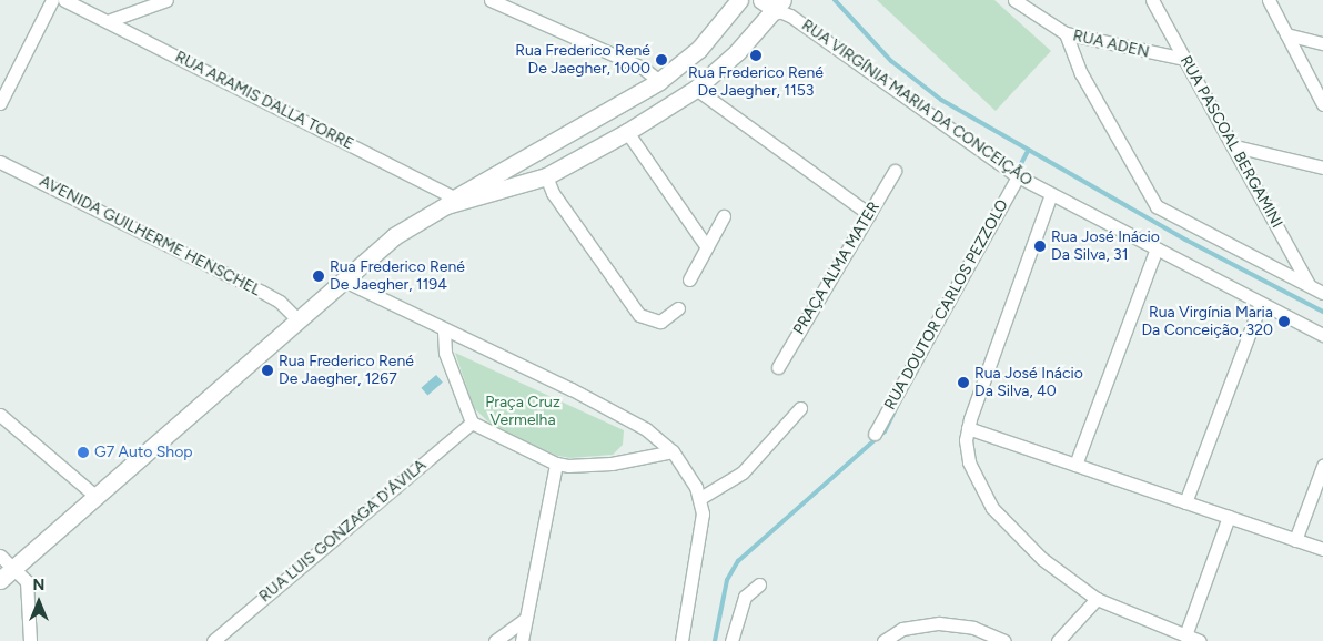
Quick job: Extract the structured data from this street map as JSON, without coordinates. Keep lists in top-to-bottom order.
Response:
{
  "streets": {
    "street": [
      "RUA ADEN",
      "RUA ARAMIS DALLA TORRE",
      "RUA VIRGÍNIA MARIA DA CONCEIÇÃO",
      "RUA PASCOAL BERGAMINI",
      "AVENIDA GUILHERME HENSCHEL",
      "PRAÇA ALMA MATER",
      "RUA DOUTOR CARLOS PEZZOLO",
      "RUA LUIS GONZAGA D'ÁVILA"
    ]
  },
  "crossings": [
    ["RUA ADEN", "RUA PASCOAL BERGAMINI"],
    ["RUA VIRGÍNIA MARIA DA CONCEIÇÃO", "RUA DOUTOR CARLOS PEZZOLO"]
  ],
  "parks": ["Praça Cruz Vermelha"],
  "places": [
    "Rua Frederico René De Jaegher, 1153",
    "Rua Frederico René De Jaegher, 1000",
    "Rua José Inácio Da Silva, 31",
    "Rua Frederico René De Jaegher, 1194",
    "Rua Virgínia Maria Da Conceição, 320",
    "Rua Frederico René De Jaegher, 1267",
    "Rua José Inácio Da Silva, 40",
    "G7 Auto Shop"
  ],
  "north": "top"
}
